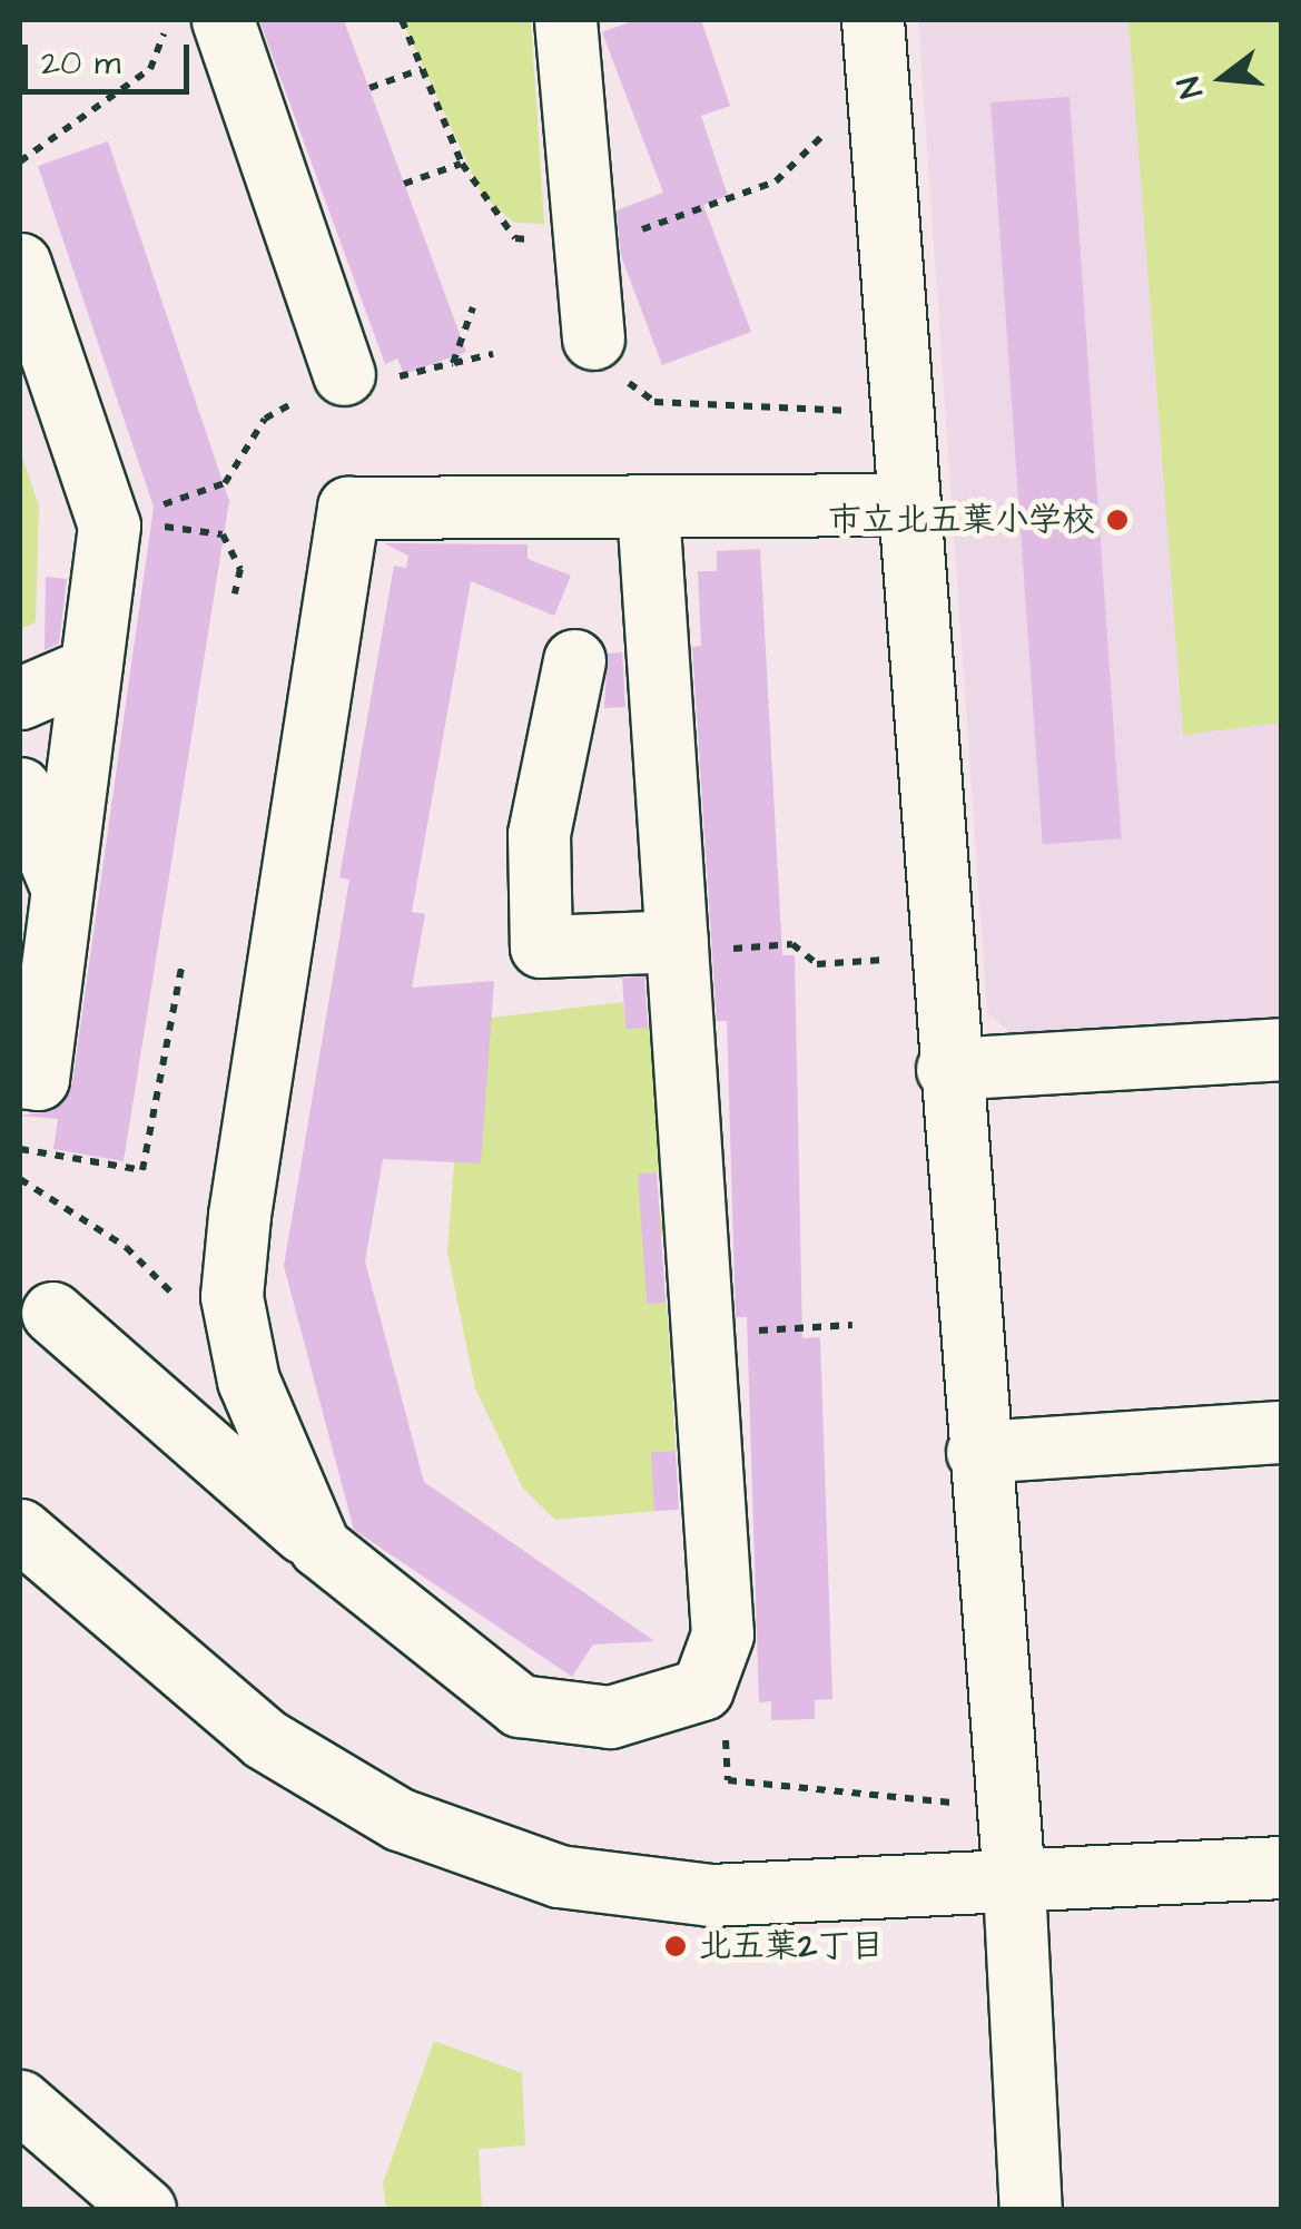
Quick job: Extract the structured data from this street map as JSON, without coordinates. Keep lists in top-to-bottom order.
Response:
{
  "places": ["市立北五葉小学校", "北五葉2丁目"],
  "scale_bar": "20 m",
  "north": "left"
}
